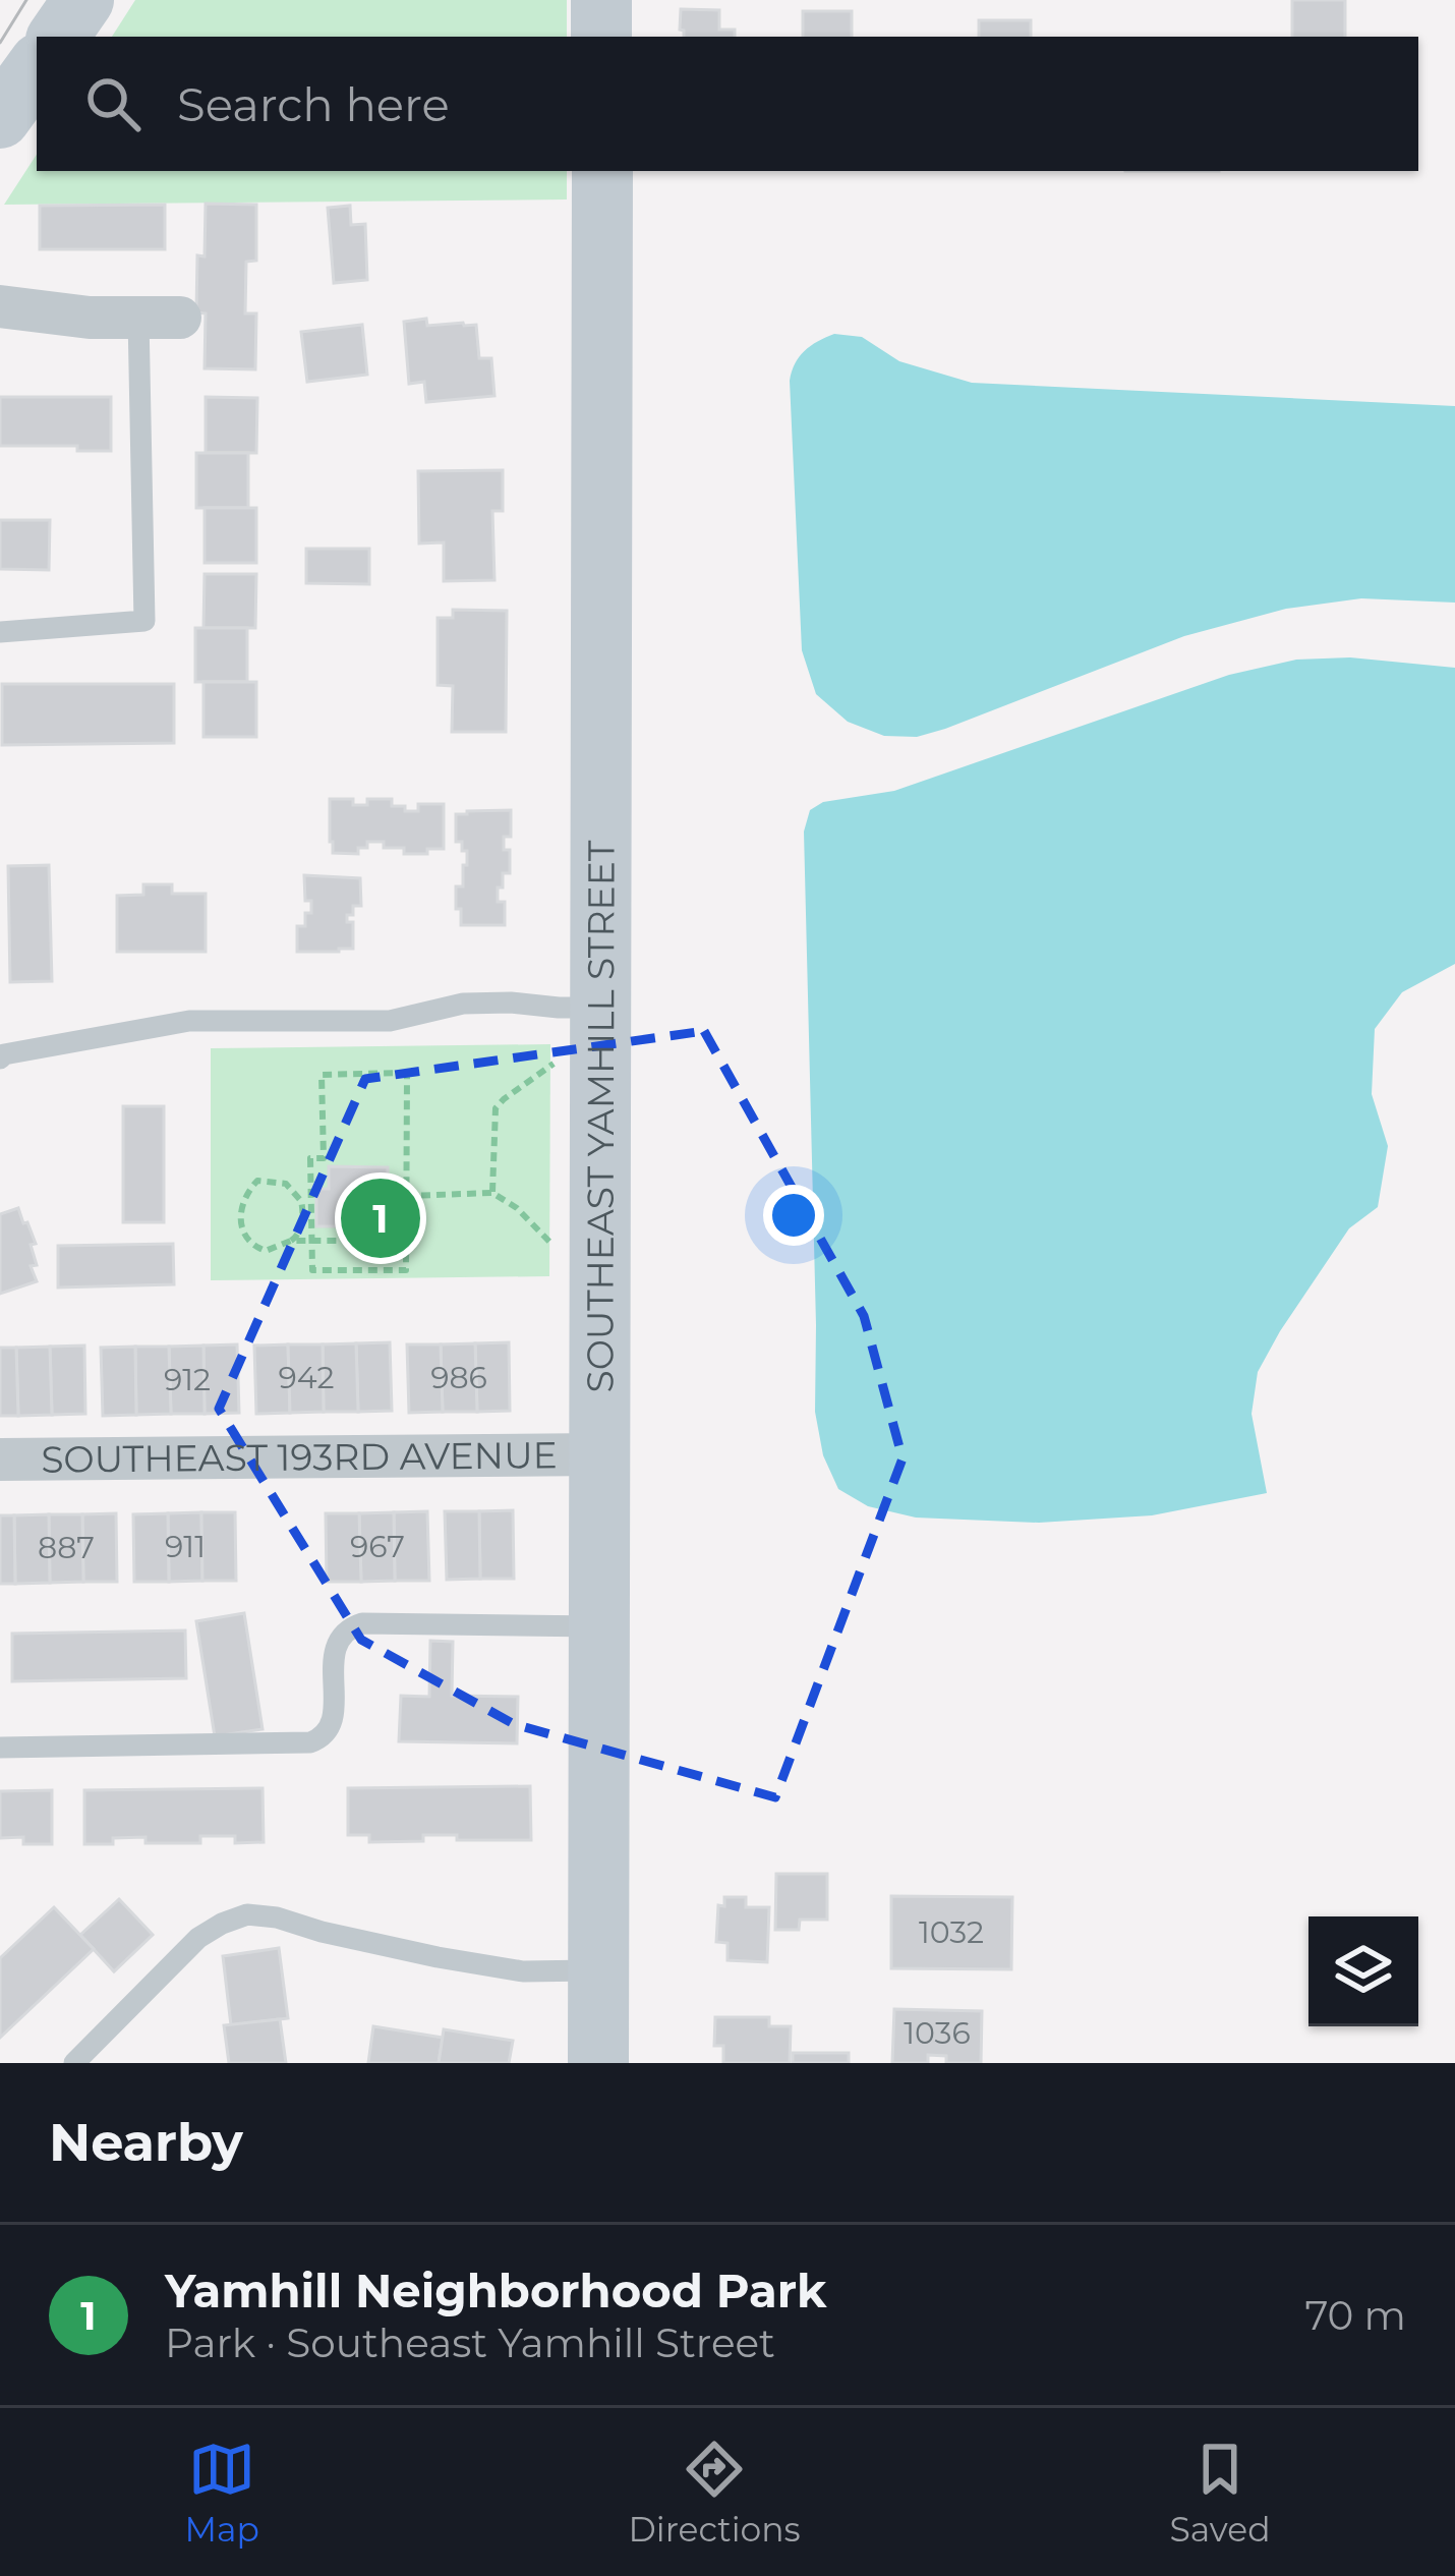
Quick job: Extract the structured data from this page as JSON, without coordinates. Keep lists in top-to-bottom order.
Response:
{
  "streets": {
    "street": ["SOUTHEAST YAMHILL STREET", "SOUTHEAST 193RD AVENUE"]
  },
  "crossings": [
    ["SOUTHEAST YAMHILL STREET", "SOUTHEAST 193RD AVENUE"]
  ],
  "house_numbers": [
    "942",
    "986",
    "912",
    "911",
    "967",
    "887",
    "1032",
    "1036"
  ],
  "page": {
    "search": "Search here",
    "pins": "1",
    "heading": "Nearby",
    "list": [
      {
        "mark": "1",
        "name": "Yamhill Neighborhood Park",
        "note": "Park · Southeast Yamhill Street",
        "value": "70 m"
      }
    ],
    "nav": ["Map", "Directions", "Saved"]
  }
}
